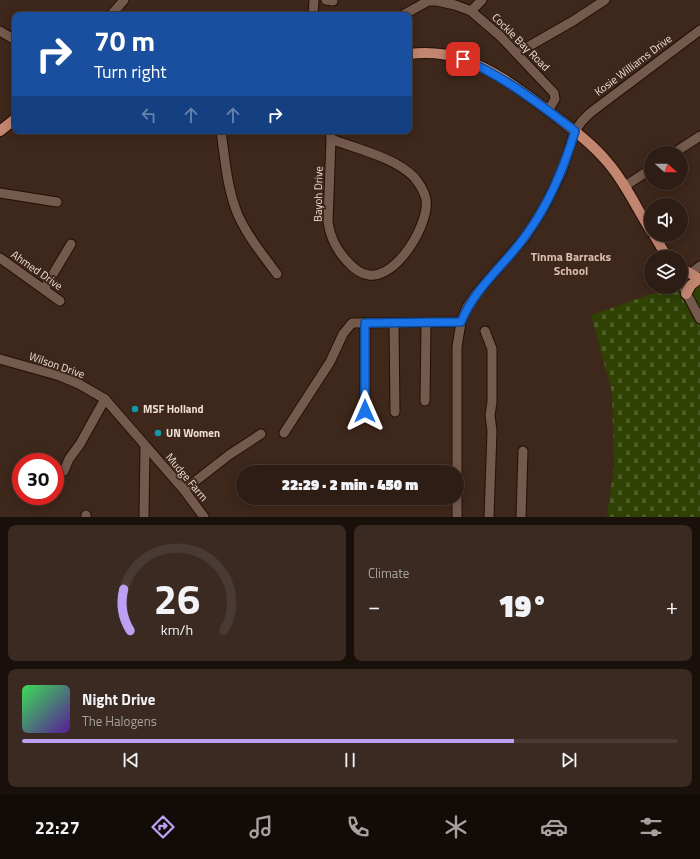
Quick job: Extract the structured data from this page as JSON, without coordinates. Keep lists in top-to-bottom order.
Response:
{
  "streets": {
    "street": [
      "Cockle Bay Road",
      "Kosie Williams Drive",
      "Bayoh Drive",
      "Ahmed Drive",
      "Wilson Drive",
      "Mudge Farm"
    ]
  },
  "crossings": [
    ["Wilson Drive", "Mudge Farm"]
  ],
  "districts": ["Tinma Barracks School"],
  "places": ["MSF Holland", "UN Women"],
  "north": "right",
  "page": {
    "turn": ["70 m", "Turn right"],
    "limit": "30",
    "trip": "22:29 · 2 min · 450 m",
    "tile": "Climate",
    "heat": ["−", "19°", "+"],
    "song": ["Night Drive", "The Halogens"],
    "tabs": "22:27",
    "gauge": ["26", "km/h"]
  }
}
